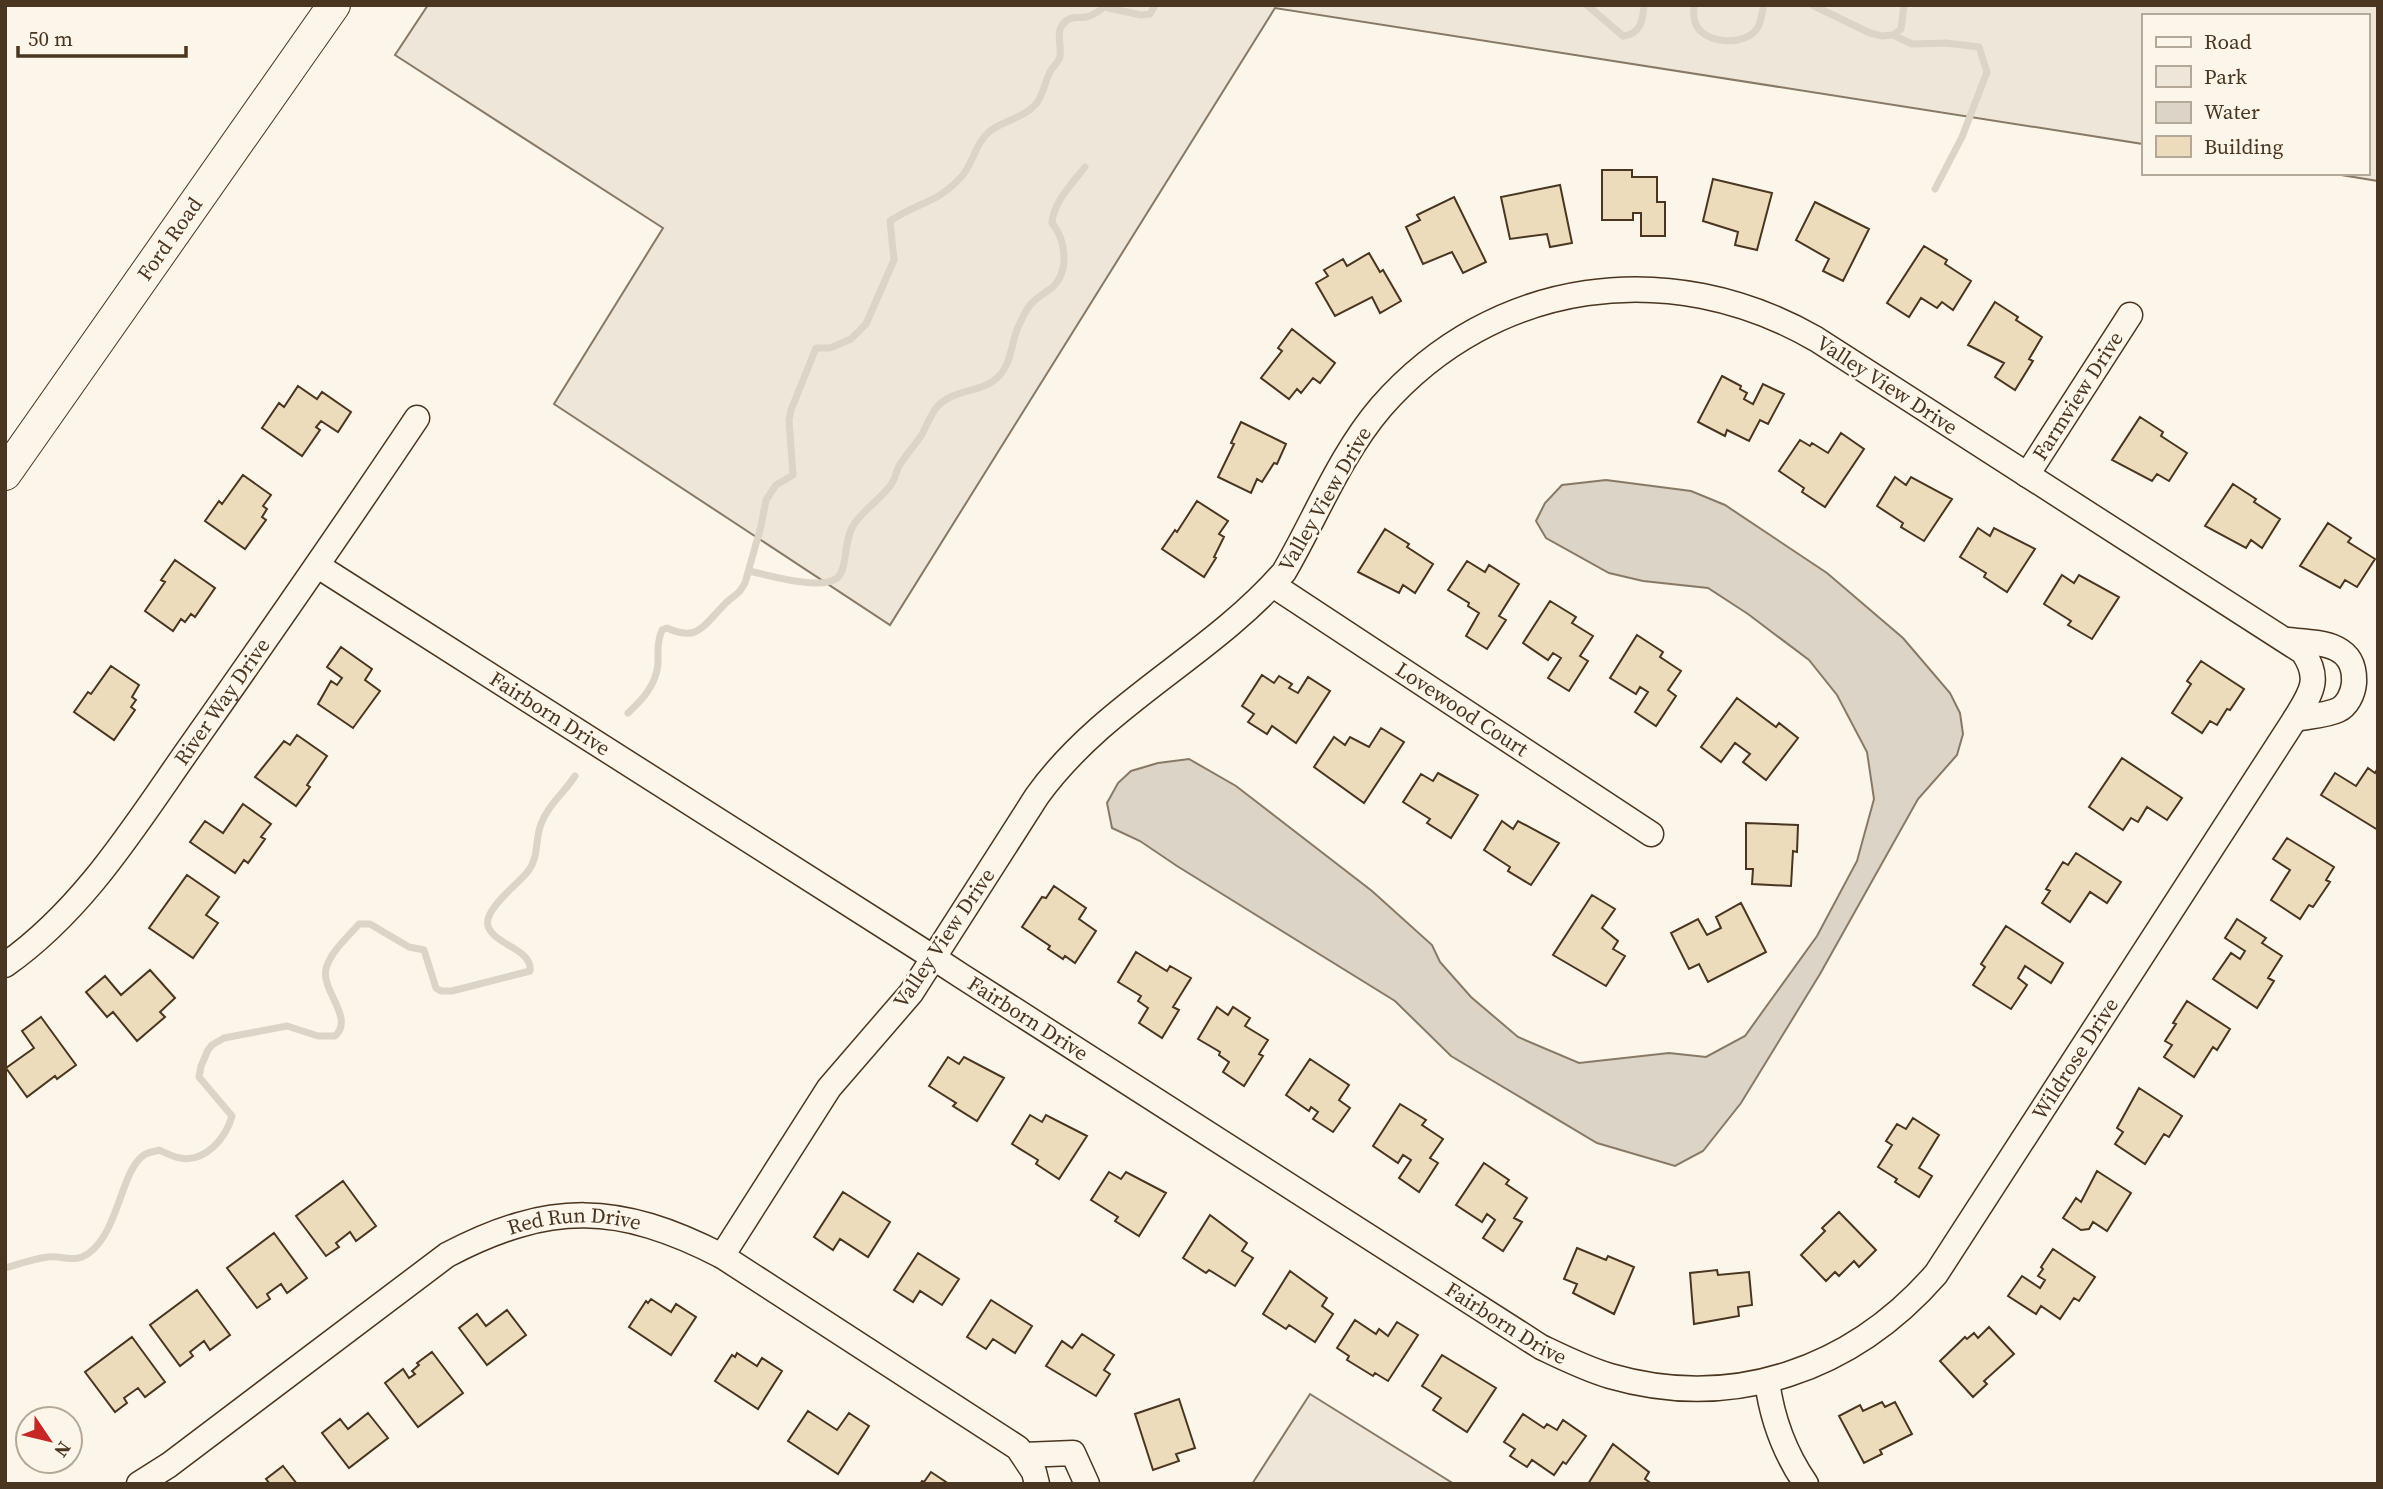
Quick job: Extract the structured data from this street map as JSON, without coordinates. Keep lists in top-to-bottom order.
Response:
{
  "streets": {
    "main road": ["Ford Road"],
    "street": [
      "Valley View Drive",
      "Farmview Drive",
      "River Way Drive",
      "Lovewood Court",
      "Fairborn Drive",
      "Wildrose Drive",
      "Red Run Drive"
    ]
  },
  "crossings": [
    ["Valley View Drive", "Farmview Drive"],
    ["Valley View Drive", "Lovewood Court"],
    ["Valley View Drive", "Fairborn Drive"],
    ["Valley View Drive", "Wildrose Drive"],
    ["Valley View Drive", "Red Run Drive"],
    ["River Way Drive", "Fairborn Drive"],
    ["Fairborn Drive", "Wildrose Drive"]
  ],
  "legend": [
    "Road",
    "Park",
    "Water",
    "Building"
  ],
  "scale_bar": "50 m",
  "north": "bottom right"
}
